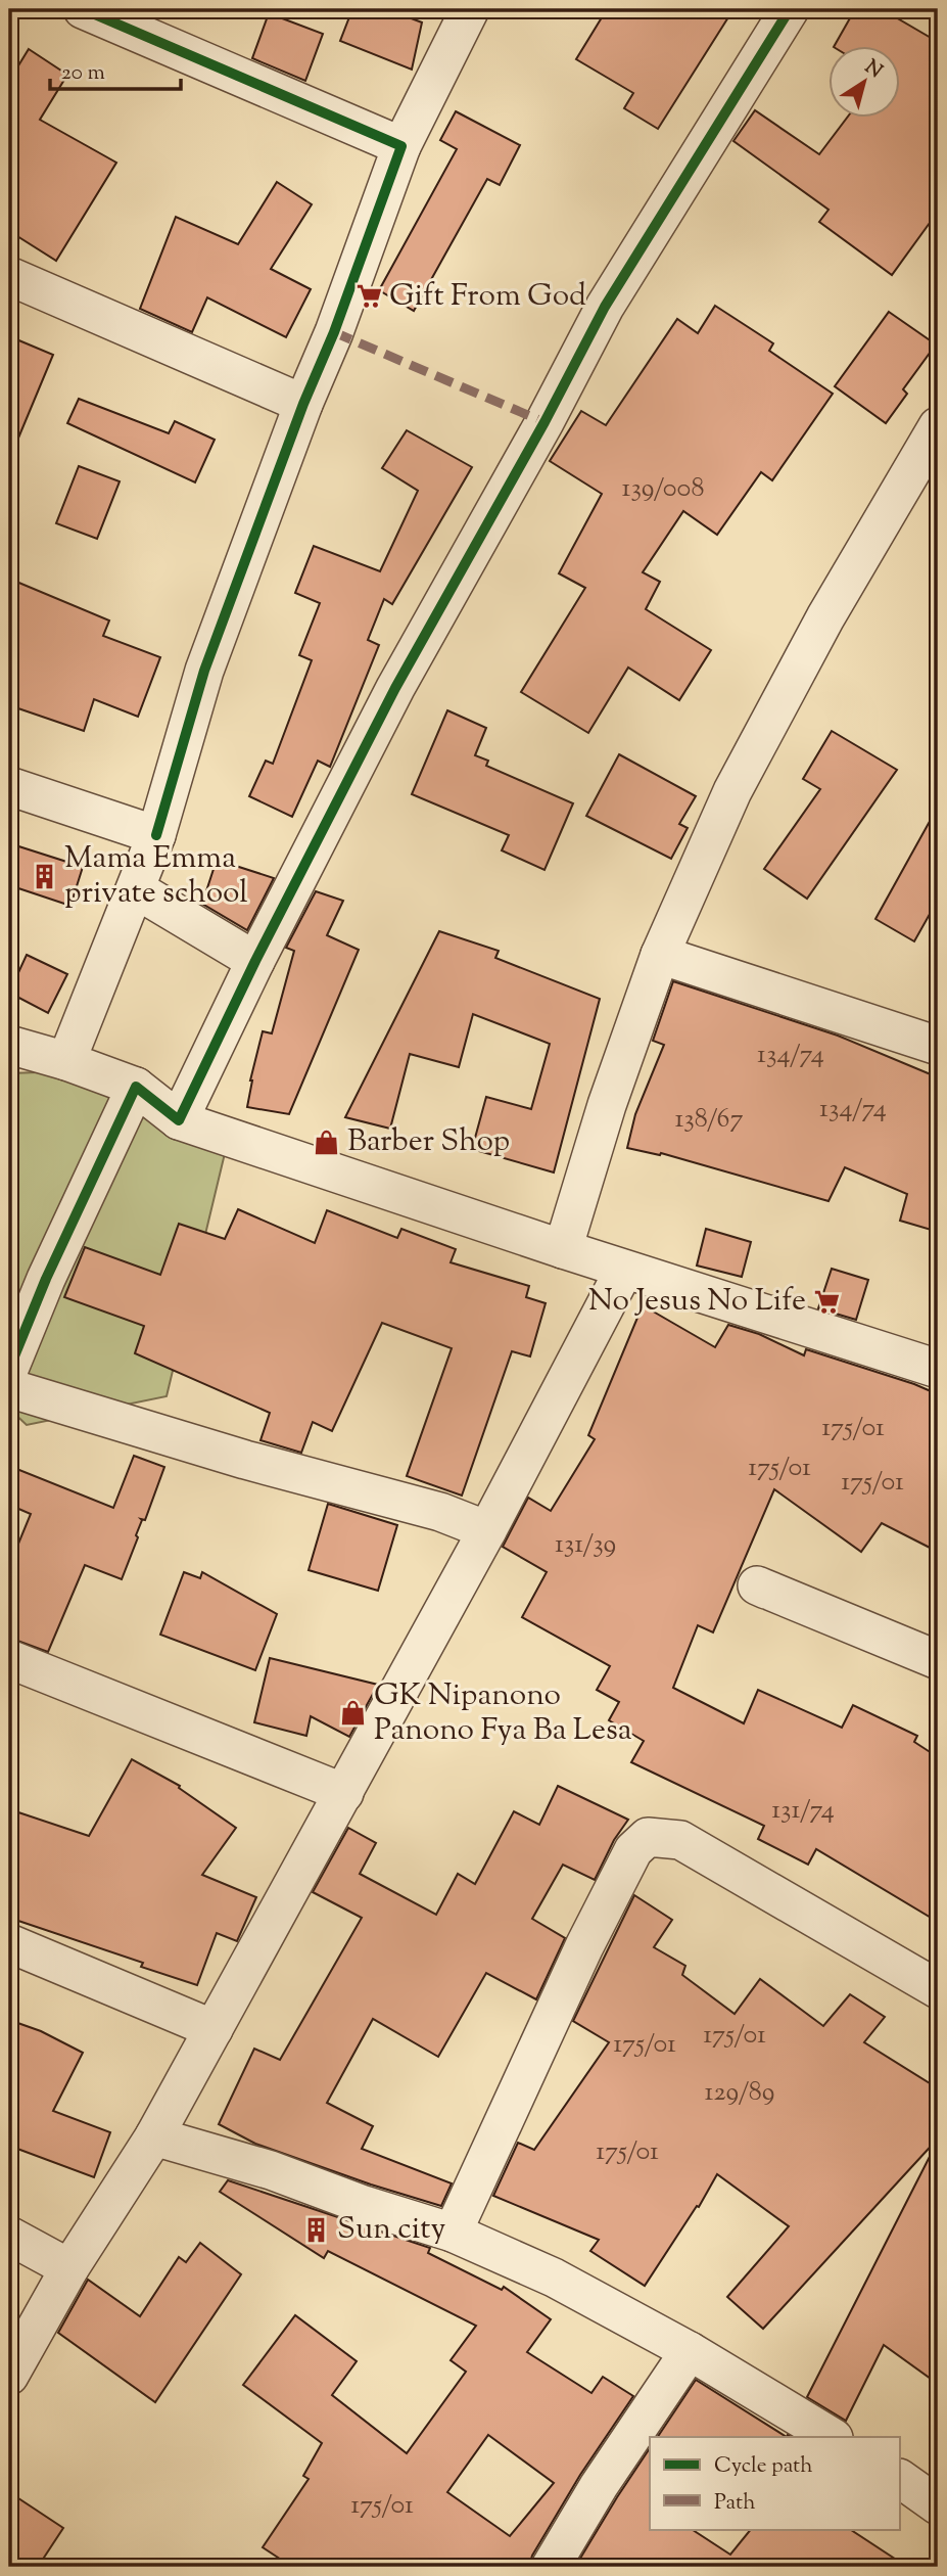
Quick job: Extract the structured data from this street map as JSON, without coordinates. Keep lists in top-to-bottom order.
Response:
{
  "places": {
    "supermarket": ["Gift From God", "No Jesus No Life"],
    "building": ["Mama Emma private school", "Sun city"],
    "shop": ["Barber Shop", "GK Nipanono Panono Fya Ba Lesa"]
  },
  "house_numbers": [
    "139/008",
    "134/74",
    "134/74",
    "138/67",
    "175/01",
    "175/01",
    "175/01",
    "131/39",
    "131/74",
    "175/01",
    "175/01",
    "129/89",
    "175/01",
    "175/01"
  ],
  "legend": ["Cycle path", "Path"],
  "scale_bar": "20 m",
  "north": "top right"
}
